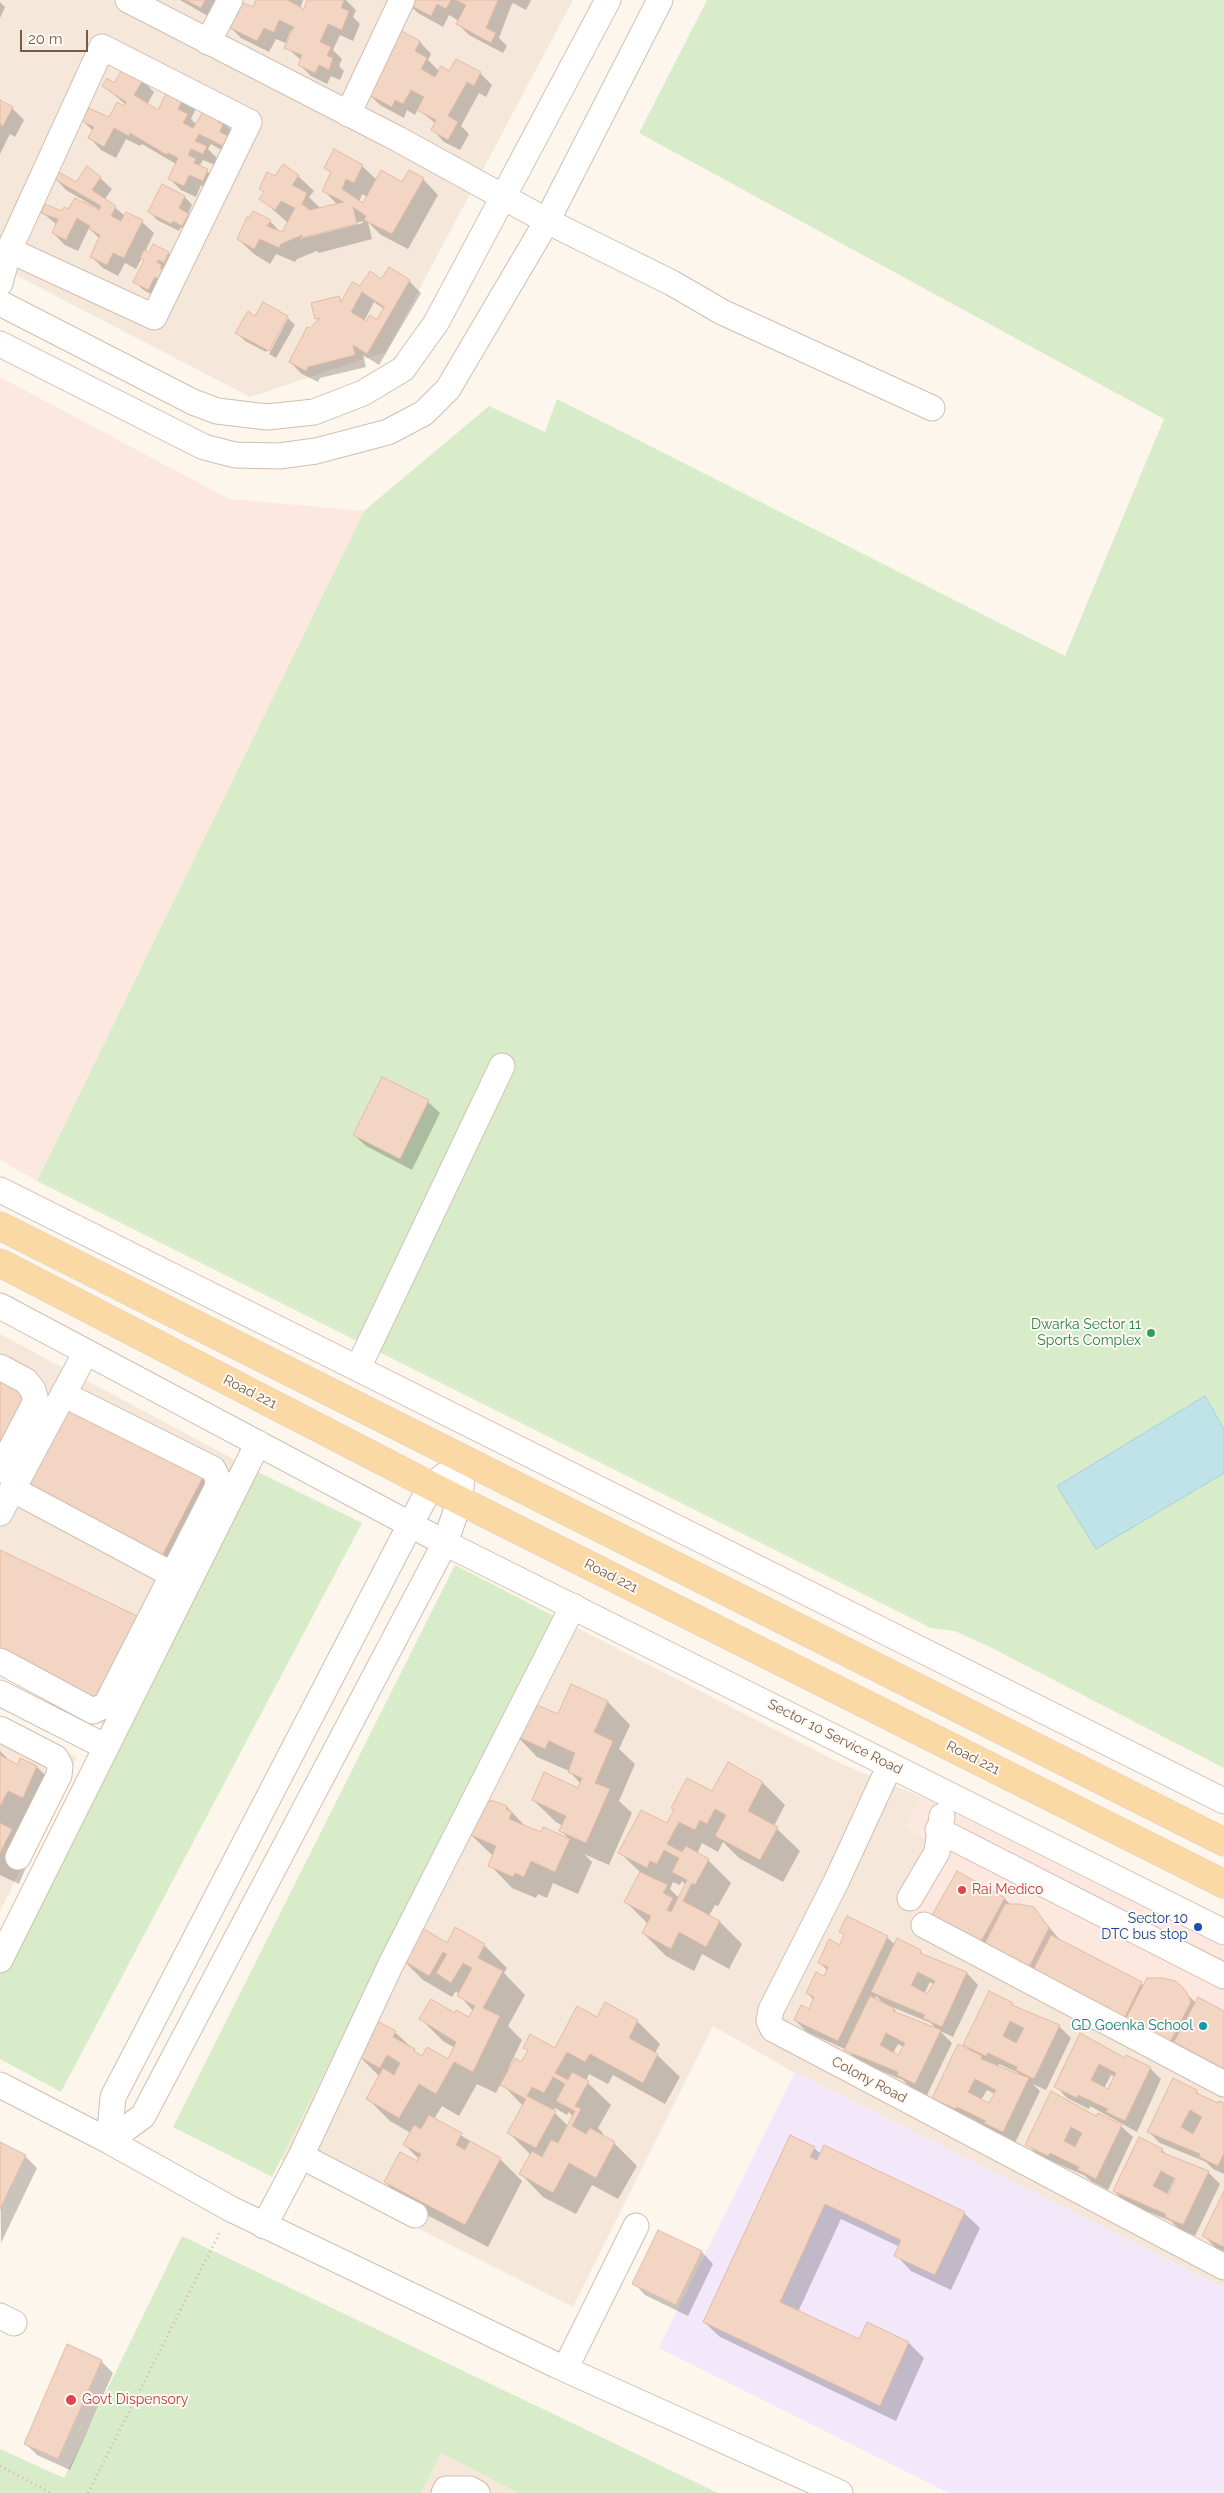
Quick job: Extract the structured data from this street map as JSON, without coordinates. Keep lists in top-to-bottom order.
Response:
{
  "streets": {
    "main road": ["Road 221"],
    "street": ["Sector 10 Service Road", "Colony Road"]
  },
  "crossings": [
    ["Sector 10 Service Road", "Colony Road"]
  ],
  "places": [
    "Dwarka Sector 11 Sports Complex",
    "Rai Medico",
    "Sector 10 DTC bus stop",
    "GD Goenka School",
    "Govt Dispensory"
  ],
  "scale_bar": "20 m"
}
